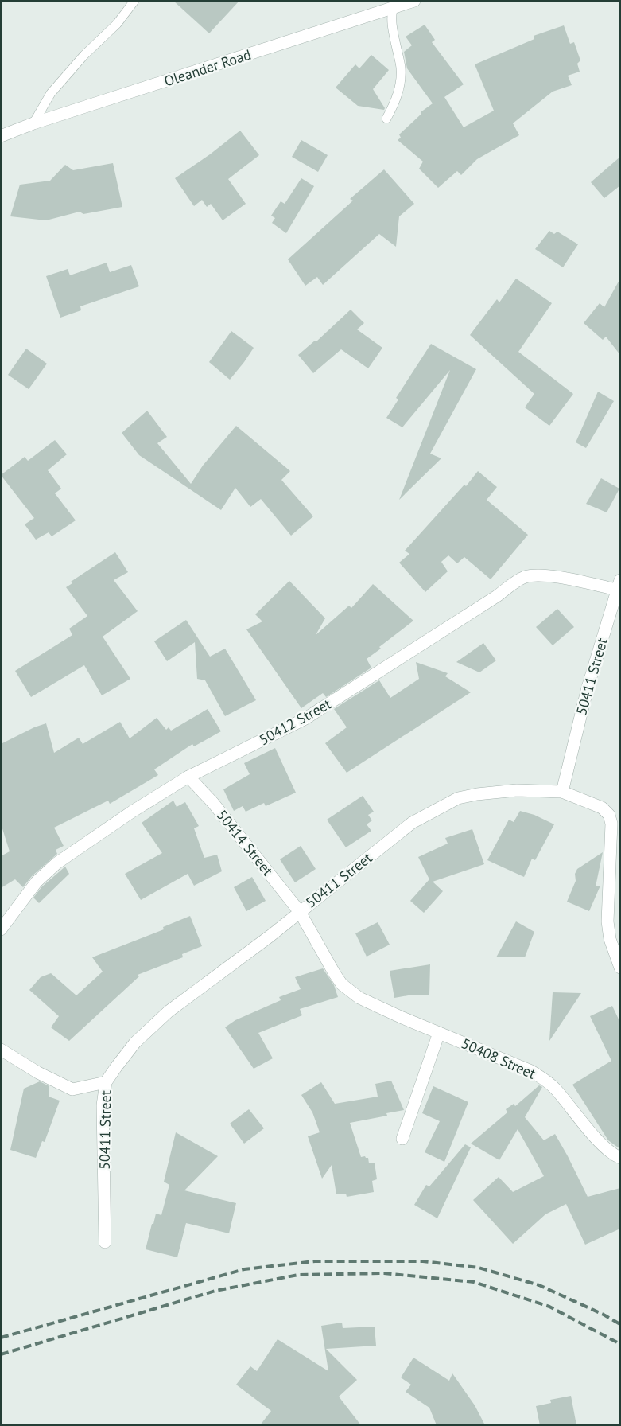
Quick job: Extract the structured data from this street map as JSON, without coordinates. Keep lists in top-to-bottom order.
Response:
{
  "streets": {
    "street": [
      "Oleander Road",
      "50411 Street",
      "50412 Street",
      "50414 Street",
      "50408 Street"
    ]
  },
  "crossings": [
    ["50411 Street", "50412 Street"],
    ["50411 Street", "50414 Street"],
    ["50411 Street", "50408 Street"],
    ["50412 Street", "50414 Street"],
    ["50414 Street", "50408 Street"]
  ]
}
